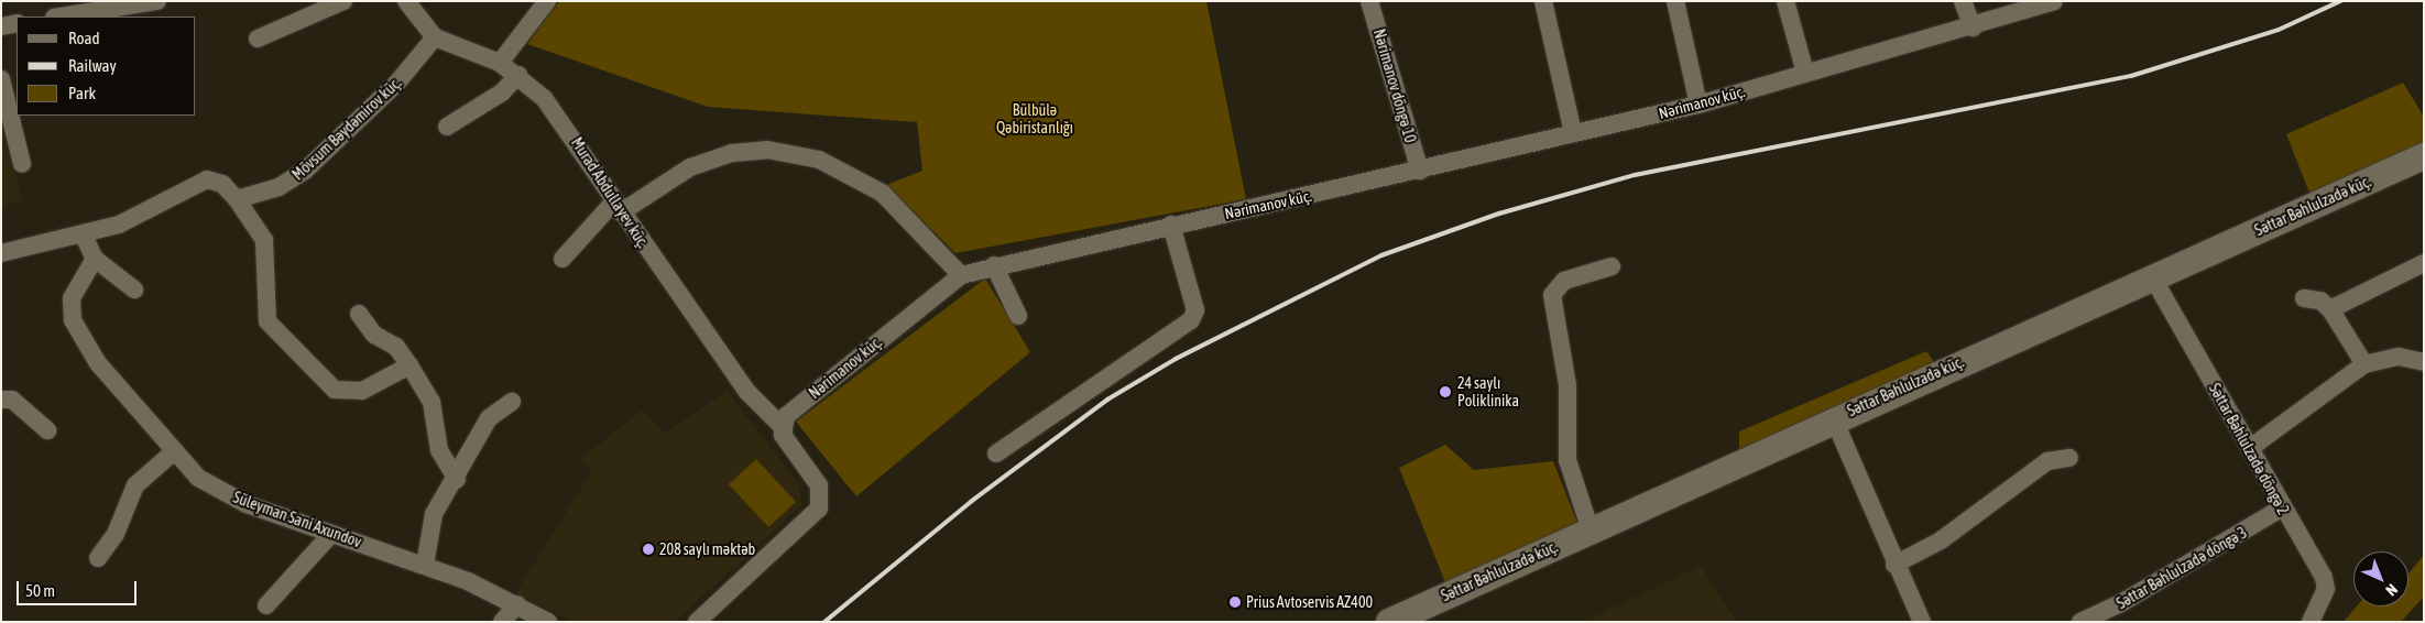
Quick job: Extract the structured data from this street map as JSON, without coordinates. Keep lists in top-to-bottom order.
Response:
{
  "streets": {
    "main road": ["Səttar Bəhlulzadə küç."],
    "street": [
      "Nərimanov döngə 10",
      "Nərimanov küç.",
      "Mövsum Bəydəmirov küç.",
      "Murad Abdullayev küç.",
      "Səttar Bəhlulzadə döngə 2",
      "Süleyman Sani Axundov",
      "Səttar Bəhlulzadə döngə 3"
    ]
  },
  "crossings": [
    ["Nərimanov döngə 10", "Nərimanov küç."],
    ["Nərimanov küç.", "Murad Abdullayev küç."],
    ["Mövsum Bəydəmirov küç.", "Murad Abdullayev küç."],
    ["Səttar Bəhlulzadə küç.", "Səttar Bəhlulzadə döngə 2"],
    ["Səttar Bəhlulzadə döngə 2", "Səttar Bəhlulzadə döngə 3"]
  ],
  "parks": ["Bülbülə Qəbiristanlığı"],
  "places": ["24 saylı Poliklinika", "208 saylı məktəb", "Prius Avtoservis AZ400"],
  "legend": ["Road", "Railway", "Park"],
  "scale_bar": "50 m",
  "north": "bottom right"
}
